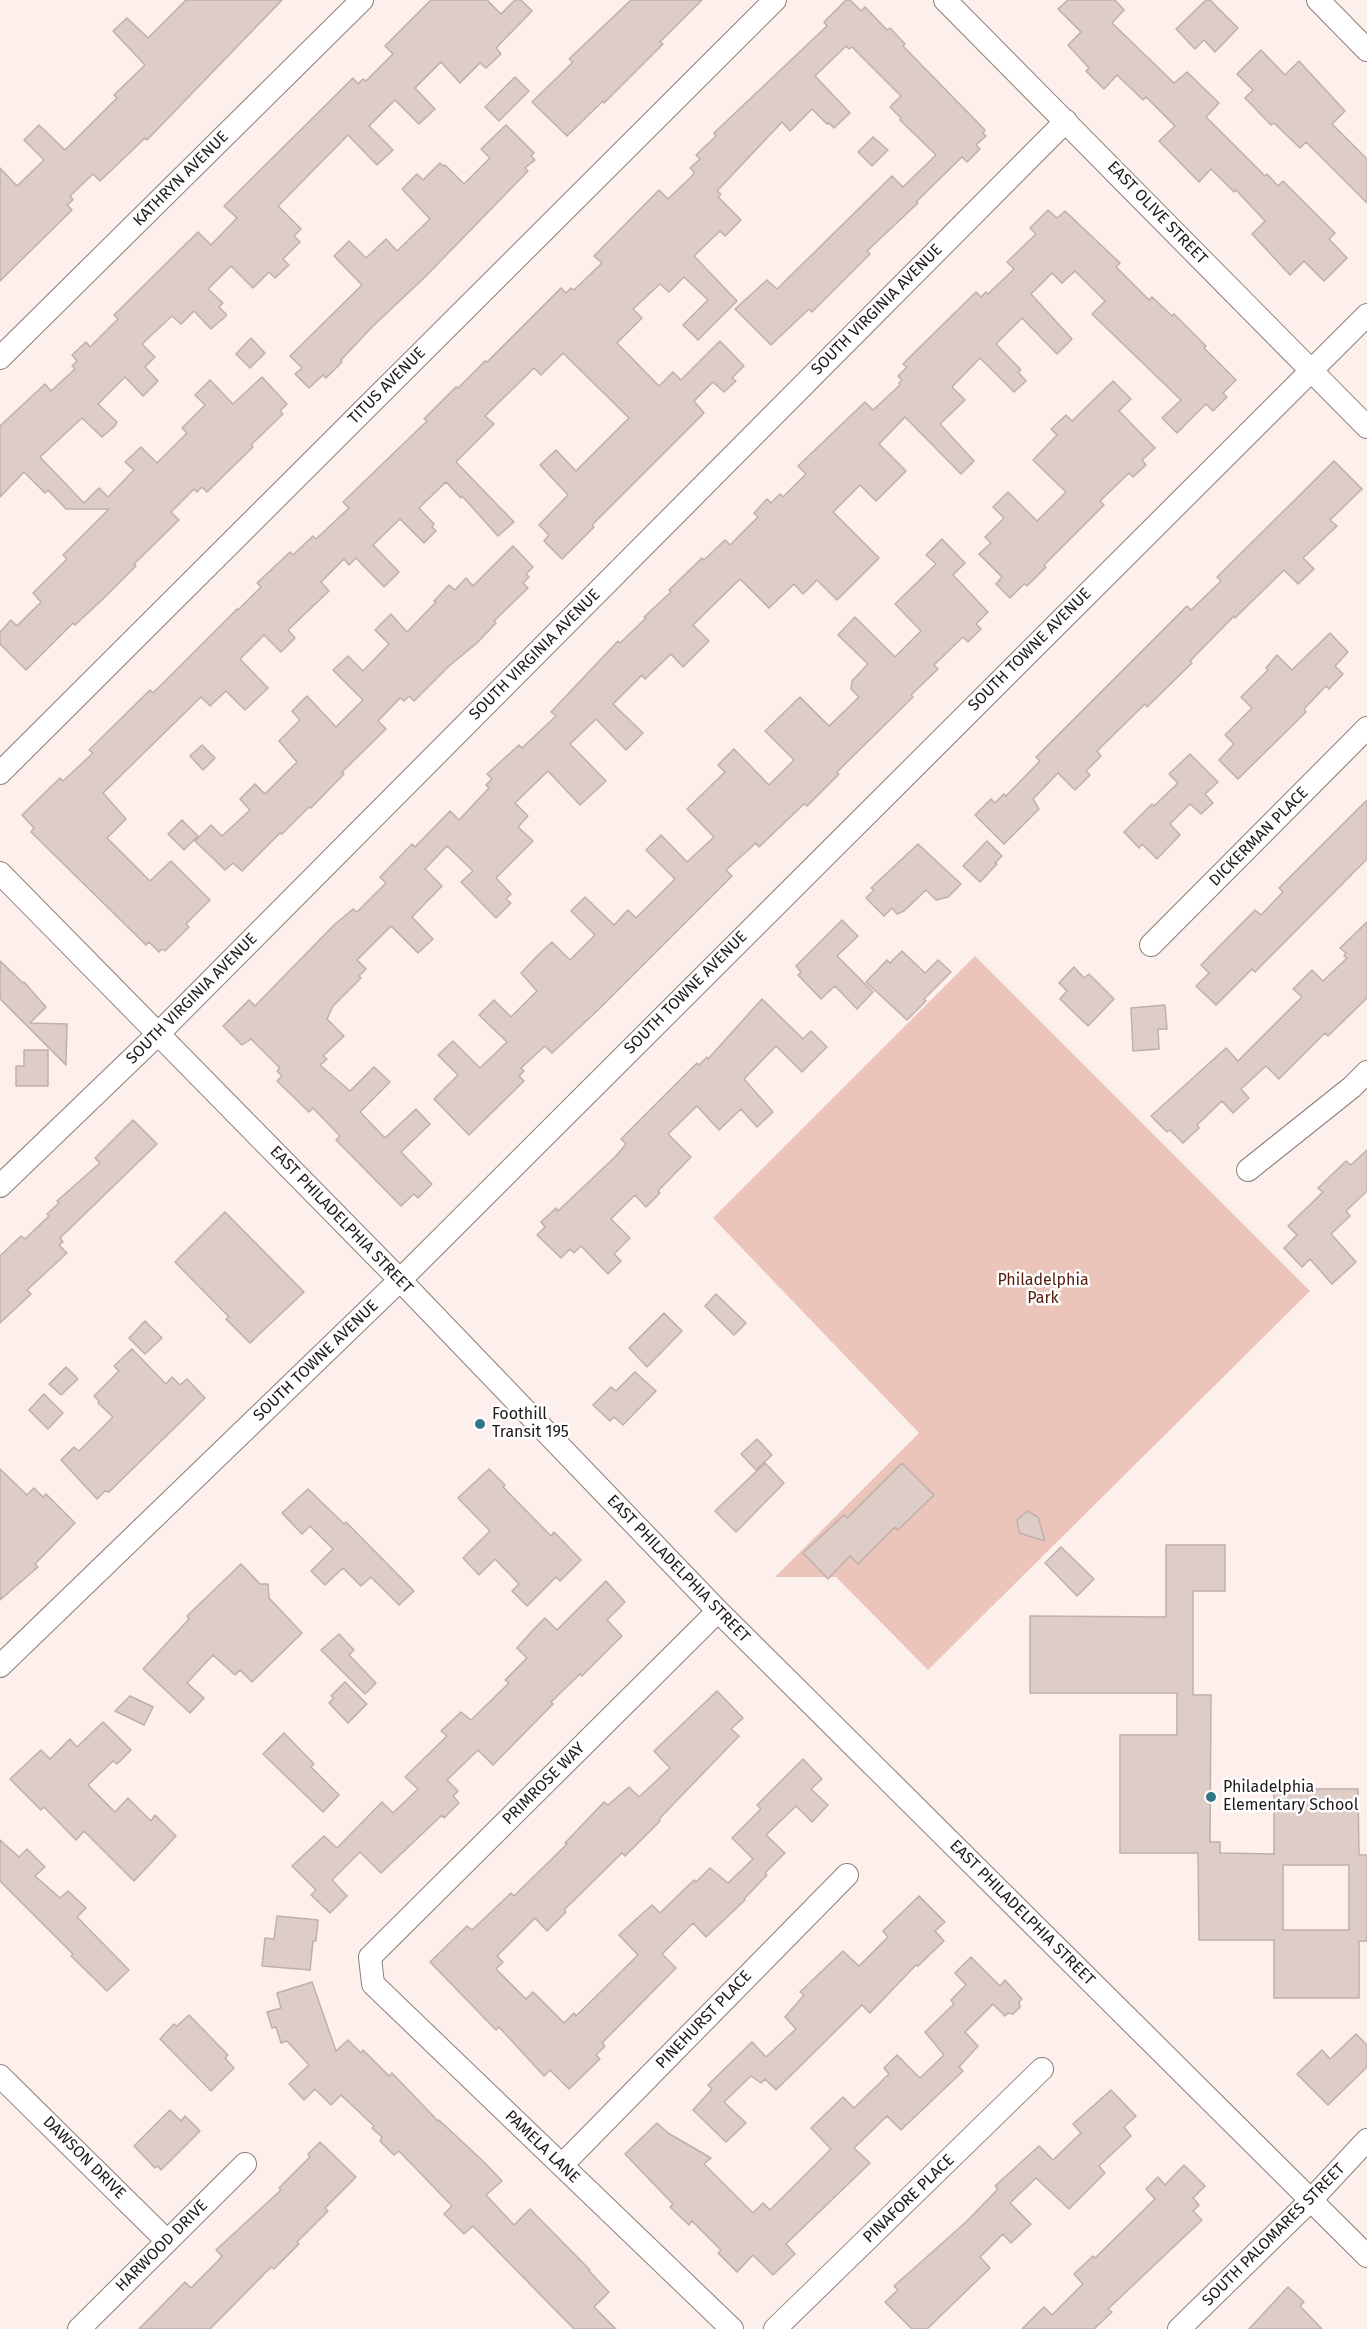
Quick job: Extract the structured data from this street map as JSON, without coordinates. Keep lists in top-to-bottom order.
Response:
{
  "streets": {
    "street": [
      "KATHRYN AVENUE",
      "EAST OLIVE STREET",
      "SOUTH VIRGINIA AVENUE",
      "TITUS AVENUE",
      "SOUTH TOWNE AVENUE",
      "DICKERMAN PLACE",
      "EAST PHILADELPHIA STREET",
      "PRIMROSE WAY",
      "PINEHURST PLACE",
      "PAMELA LANE",
      "DAWSON DRIVE",
      "PINAFORE PLACE",
      "SOUTH PALOMARES STREET",
      "HARWOOD DRIVE"
    ]
  },
  "crossings": [
    ["EAST OLIVE STREET", "SOUTH VIRGINIA AVENUE"],
    ["EAST OLIVE STREET", "SOUTH TOWNE AVENUE"],
    ["SOUTH VIRGINIA AVENUE", "EAST PHILADELPHIA STREET"],
    ["SOUTH TOWNE AVENUE", "EAST PHILADELPHIA STREET"],
    ["EAST PHILADELPHIA STREET", "PRIMROSE WAY"],
    ["EAST PHILADELPHIA STREET", "SOUTH PALOMARES STREET"],
    ["PRIMROSE WAY", "PAMELA LANE"],
    ["PINEHURST PLACE", "PAMELA LANE"],
    ["DAWSON DRIVE", "HARWOOD DRIVE"]
  ],
  "parks": ["Philadelphia Park"],
  "places": ["Foothill Transit 195", "Philadelphia Elementary School"]
}
